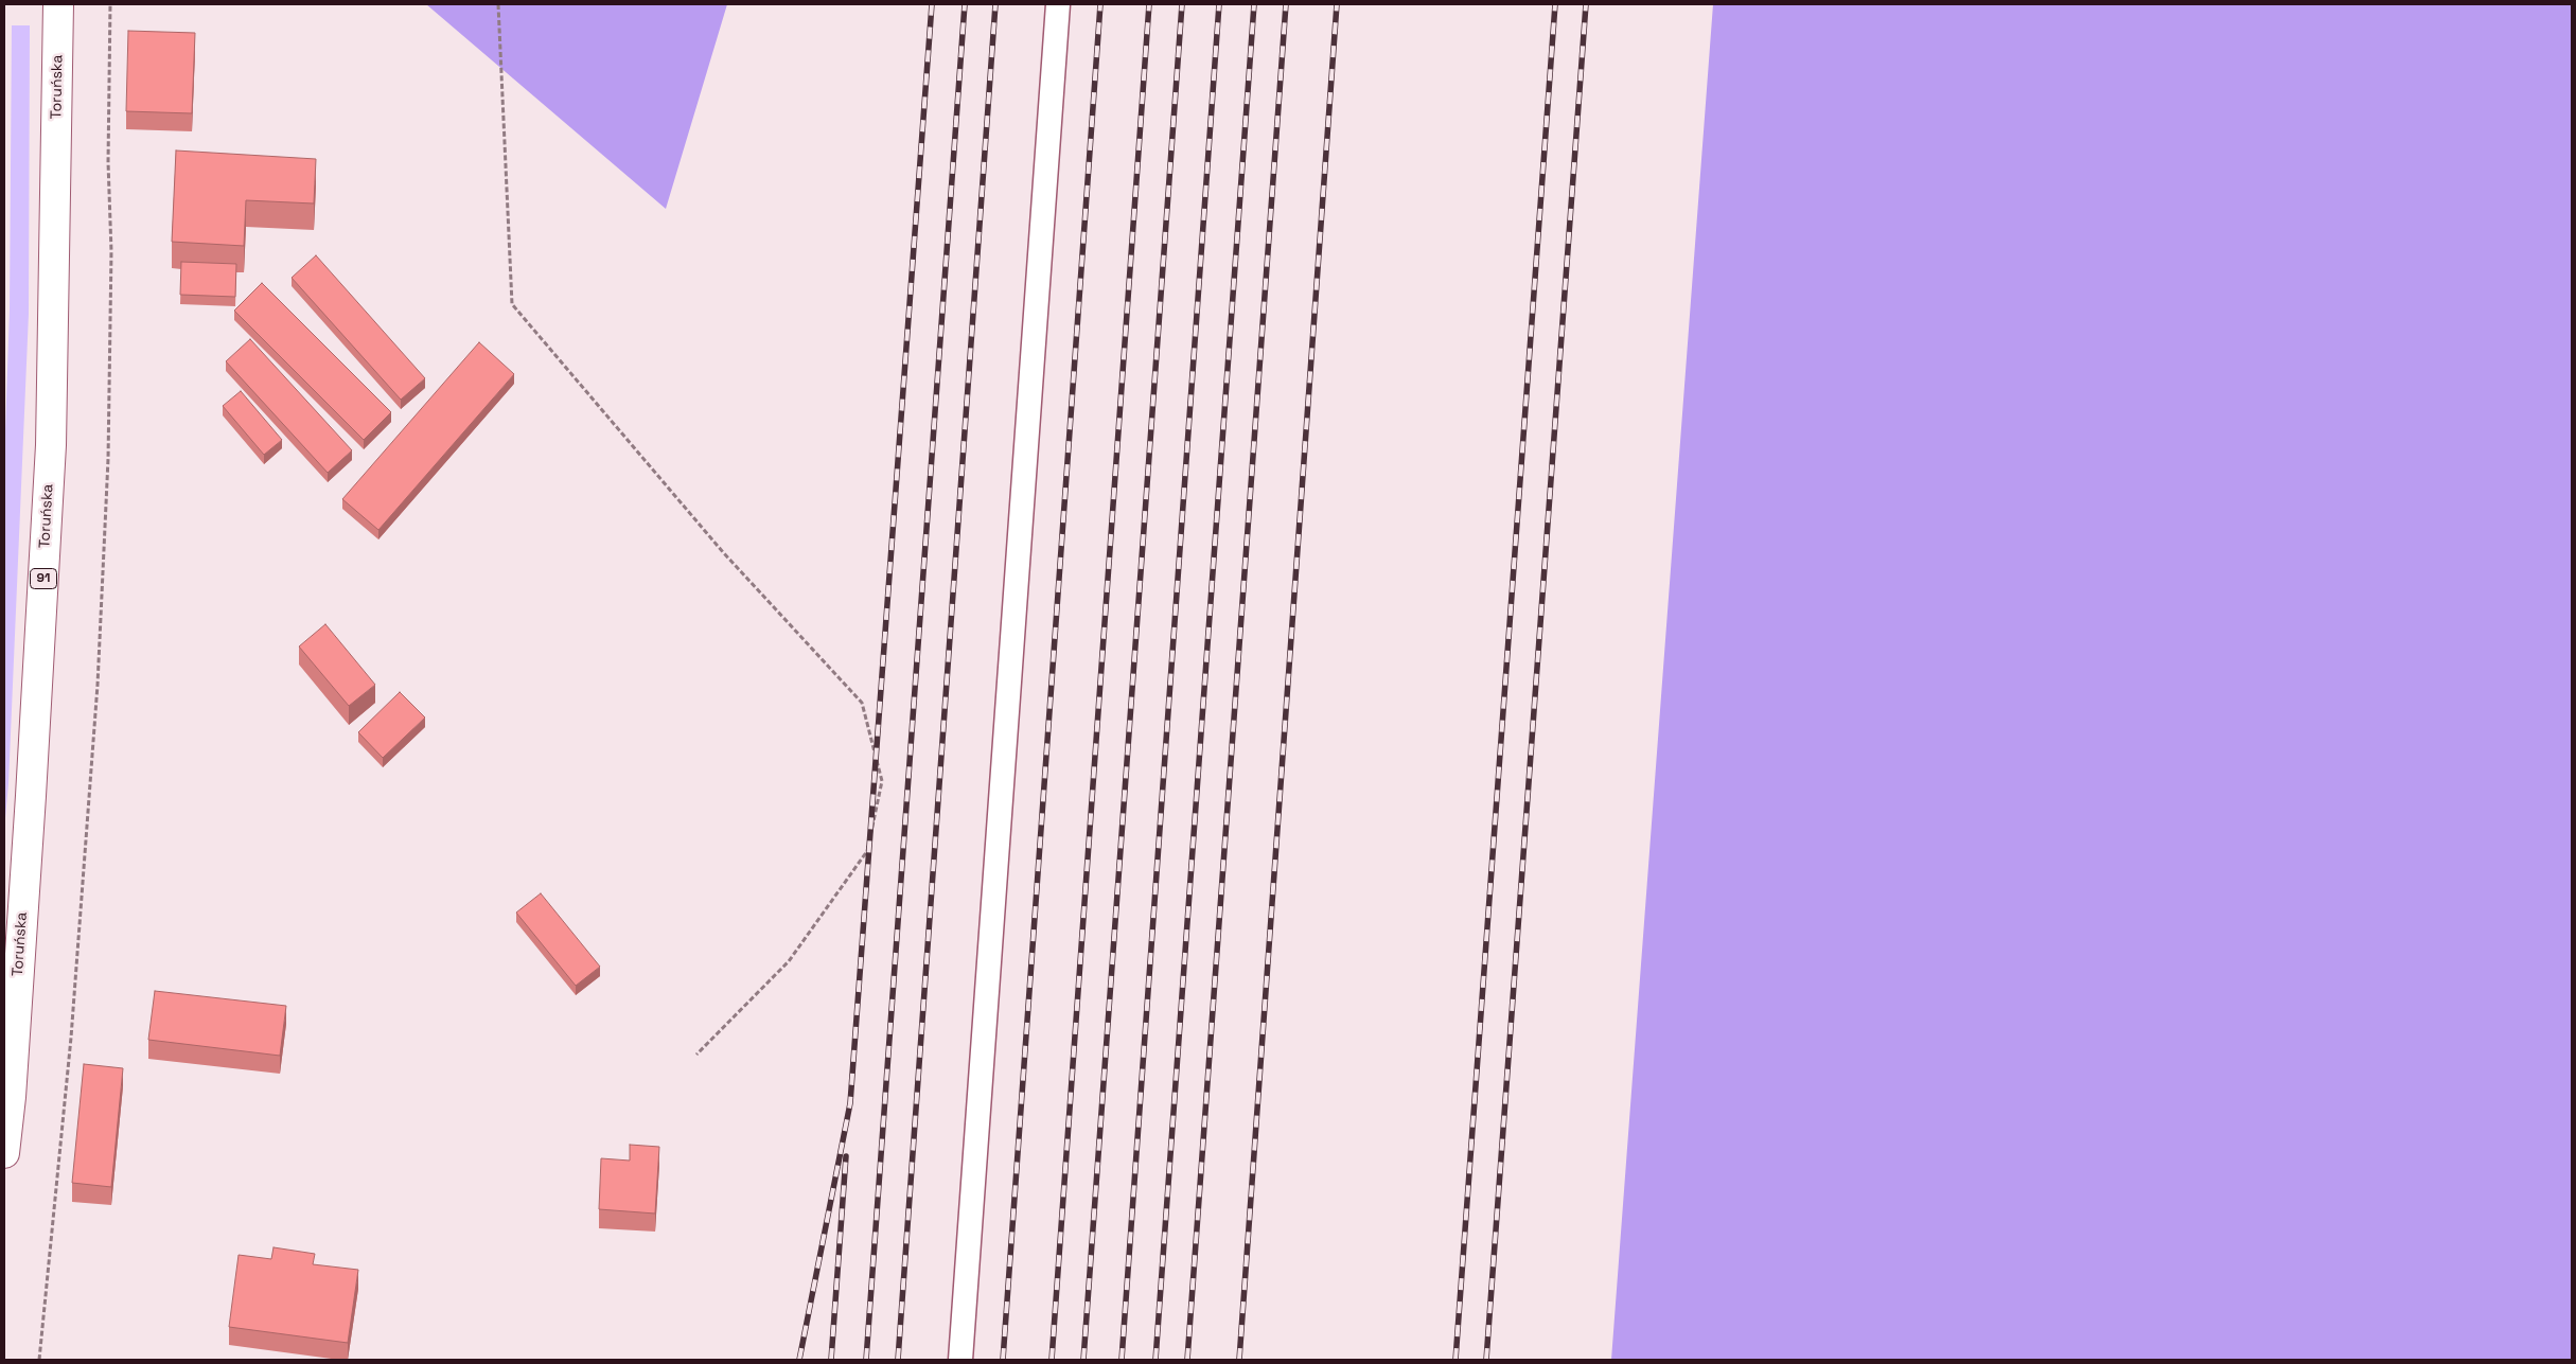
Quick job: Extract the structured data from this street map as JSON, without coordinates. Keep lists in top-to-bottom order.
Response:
{
  "streets": {
    "main road": ["Toruńska", "91"]
  }
}
